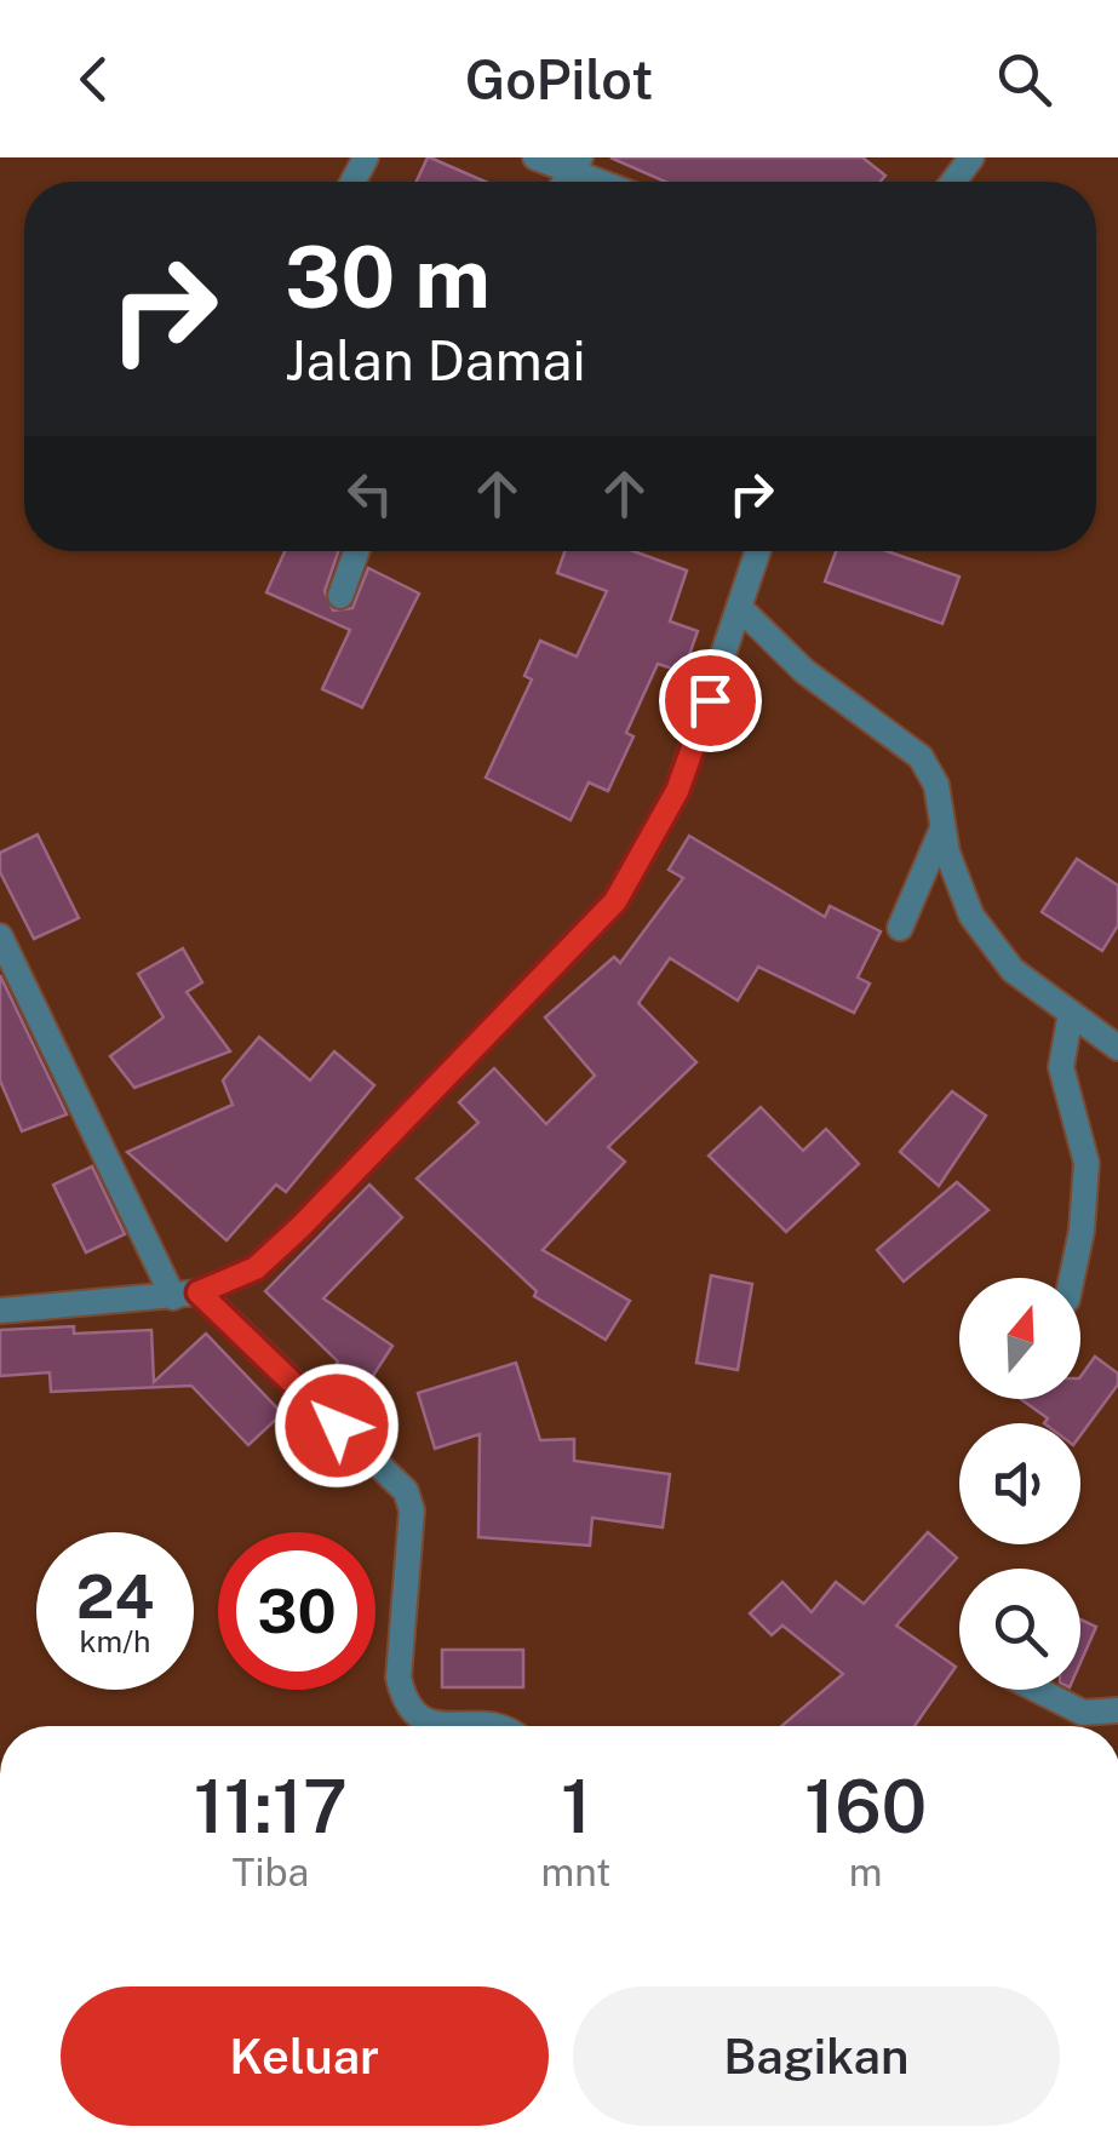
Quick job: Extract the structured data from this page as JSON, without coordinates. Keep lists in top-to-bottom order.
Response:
{
  "north": "top",
  "page": {
    "header": "GoPilot",
    "turn": ["30 m", "Jalan Damai"],
    "speed": "24 km/h",
    "limit": "30",
    "eta": [
      "11:17",
      "Tiba",
      "1",
      "mnt",
      "160",
      "m"
    ],
    "buttons": ["Keluar", "Bagikan"]
  }
}
